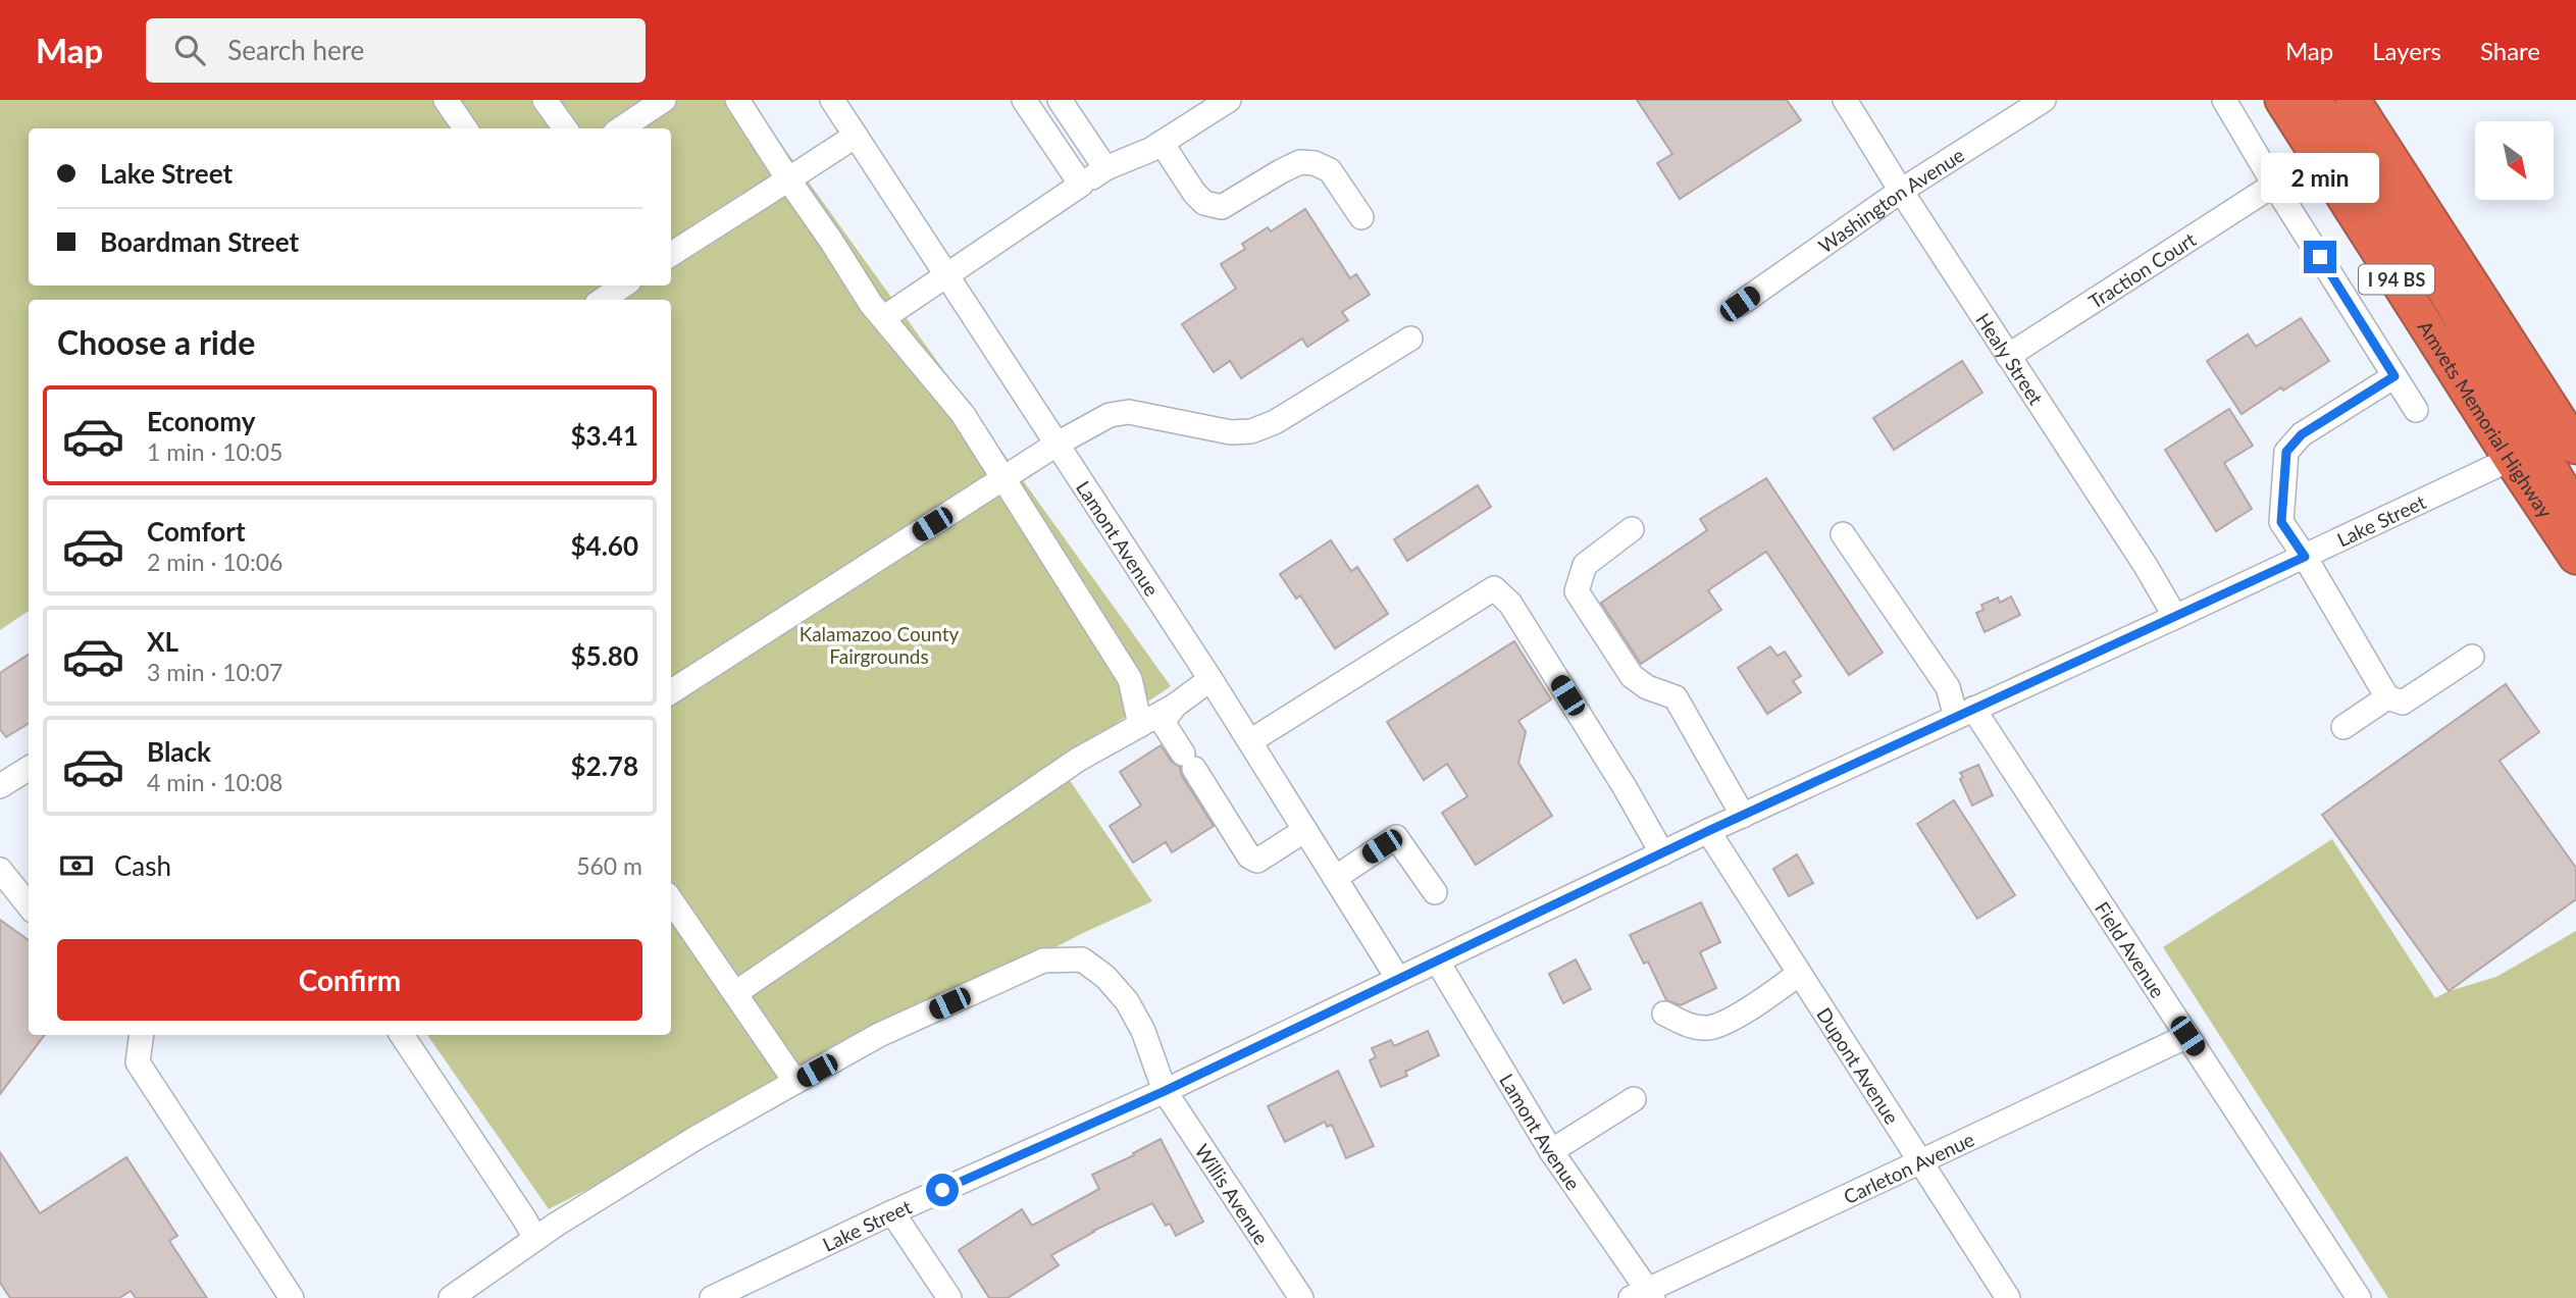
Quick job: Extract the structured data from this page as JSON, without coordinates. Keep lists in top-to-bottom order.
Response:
{
  "streets": {
    "highway": ["I 94 BS", "Amvets Memorial Highway"],
    "street": [
      "Washington Avenue",
      "Traction Court",
      "Healy Street",
      "Lake Street",
      "Lamont Avenue",
      "Field Avenue",
      "Dupont Avenue",
      "Carleton Avenue",
      "Willis Avenue"
    ]
  },
  "crossings": [
    ["Washington Avenue", "Healy Street"],
    ["Traction Court", "Healy Street"],
    ["Healy Street", "Lake Street"],
    ["Amvets Memorial Highway", "Lake Street"],
    ["Lake Street", "Lamont Avenue"],
    ["Lake Street", "Field Avenue"],
    ["Lake Street", "Dupont Avenue"],
    ["Lake Street", "Willis Avenue"],
    ["Lamont Avenue", "Carleton Avenue"],
    ["Field Avenue", "Carleton Avenue"],
    ["Dupont Avenue", "Carleton Avenue"]
  ],
  "parks": ["Kalamazoo County Fairgrounds"],
  "north": "bottom right",
  "page": {
    "header": "Map",
    "search": "Search here",
    "nav": ["Map", "Layers", "Share"],
    "banner": ["Lake Street", "Boardman Street"],
    "bubble": "2 min",
    "heading": "Choose a ride",
    "list": [
      {
        "name": "Economy",
        "note": "1 min · 10:05",
        "value": "$3.41"
      },
      {
        "name": "Comfort",
        "note": "2 min · 10:06",
        "value": "$4.60"
      },
      {
        "name": "XL",
        "note": "3 min · 10:07",
        "value": "$5.80"
      },
      {
        "name": "Black",
        "note": "4 min · 10:08",
        "value": "$2.78"
      }
    ],
    "pay": ["Cash", "560 m"],
    "buttons": "Confirm"
  }
}
